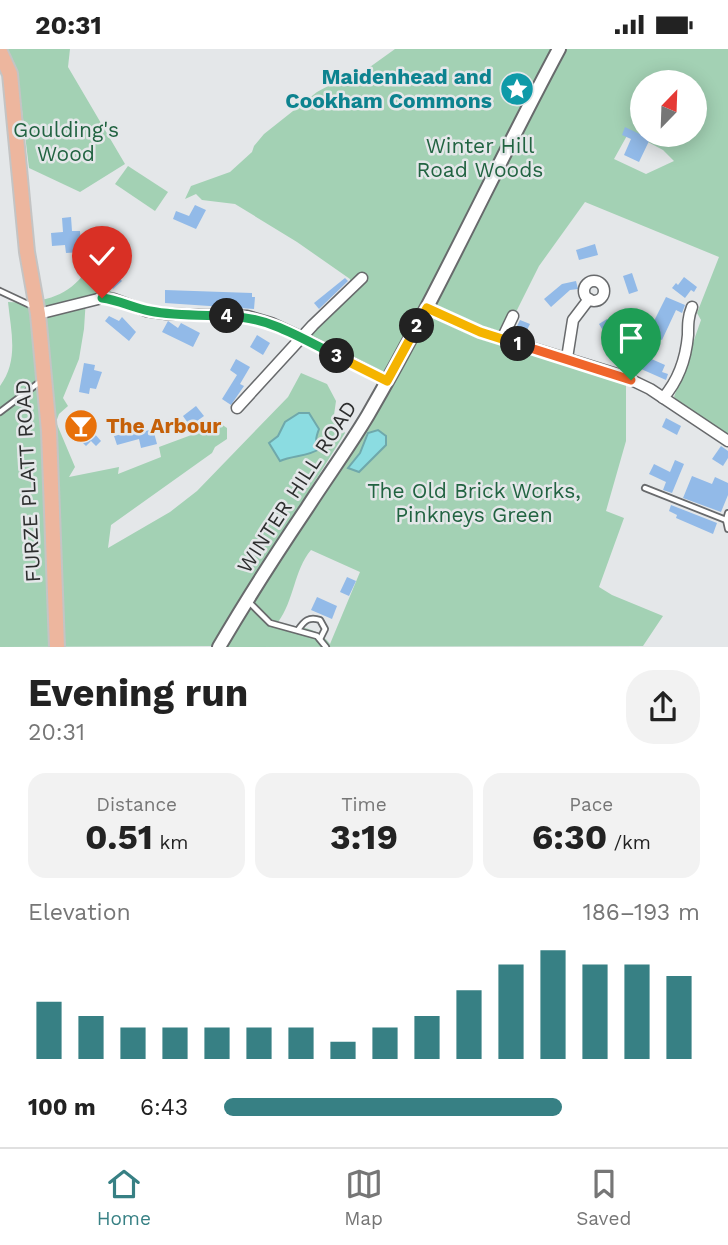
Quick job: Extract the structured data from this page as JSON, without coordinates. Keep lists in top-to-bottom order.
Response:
{
  "streets": {
    "main road": ["FURZE PLATT ROAD"],
    "street": ["WINTER HILL ROAD"]
  },
  "parks": ["Goulding's Wood", "Winter Hill Road Woods", "The Old Brick Works, Pinkneys Green"],
  "places": {
    "place": ["Maidenhead and Cookham Commons"],
    "bar": ["The Arbour"]
  },
  "north": "top right",
  "page": {
    "status": "20:31",
    "pins": [
      "4",
      "2",
      "1",
      "3"
    ],
    "heading": ["Evening run", "20:31"],
    "stats": [
      ["Distance", "0.51 km"],
      ["Time", "3:19"],
      ["Pace", "6:30 /km"]
    ],
    "chart": ["Elevation", "186–193 m"],
    "list": [
      {
        "name": "100 m",
        "note": "6:43"
      }
    ],
    "tabs": ["Home", "Map", "Saved"]
  }
}
